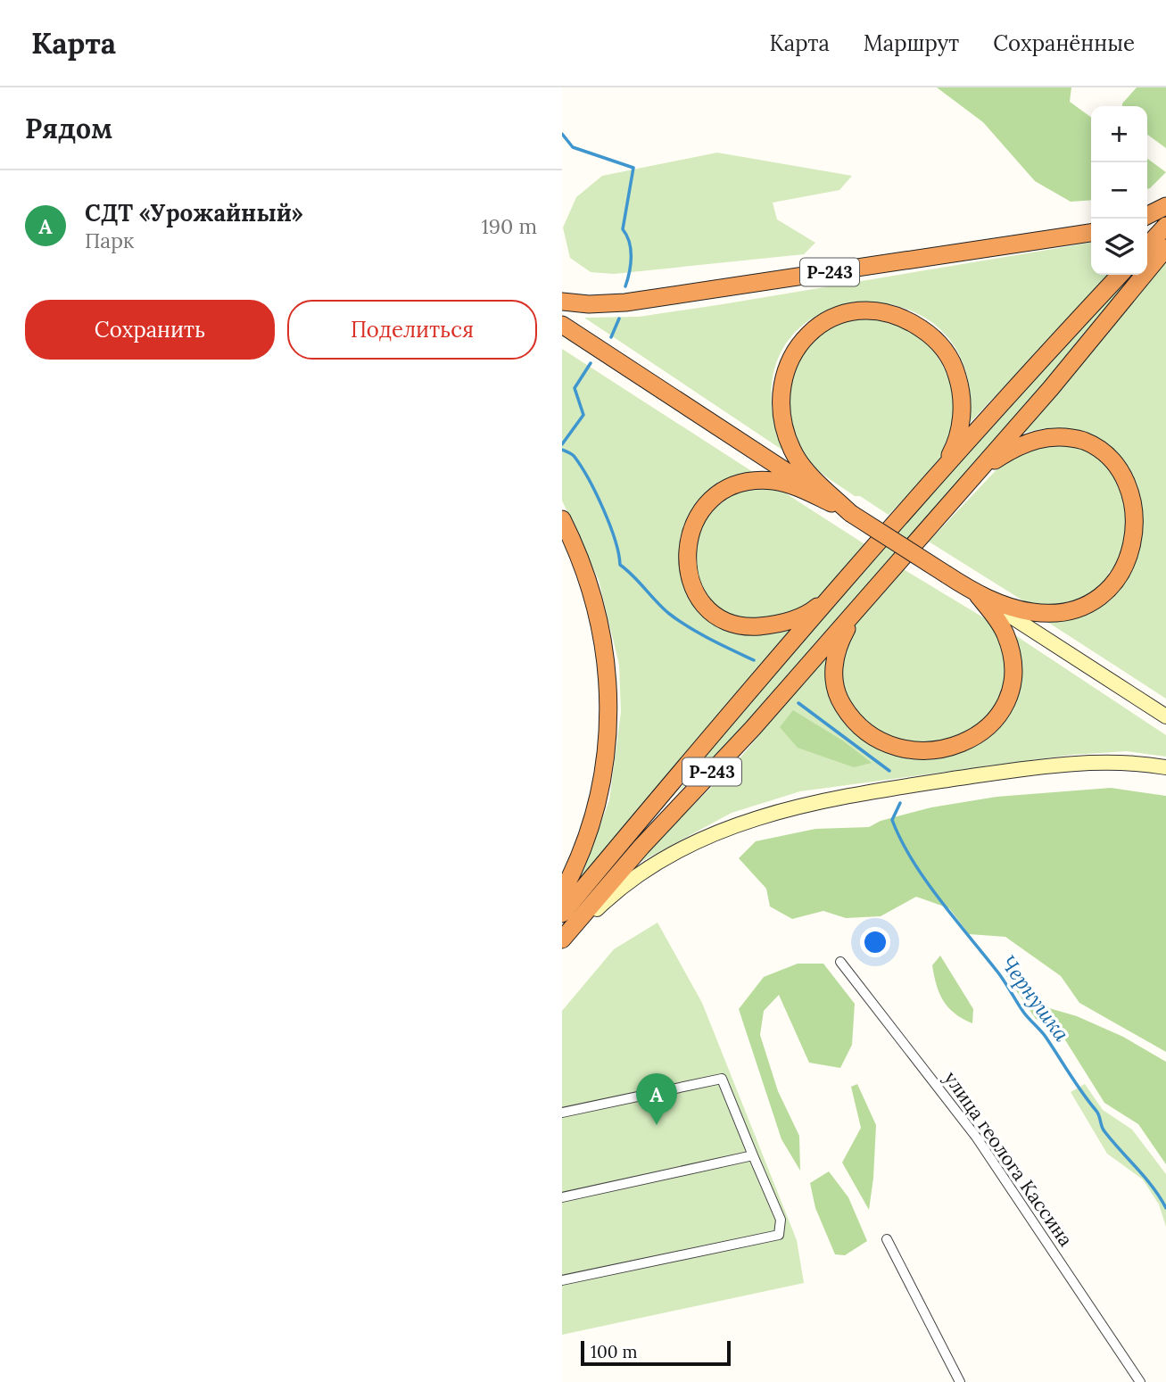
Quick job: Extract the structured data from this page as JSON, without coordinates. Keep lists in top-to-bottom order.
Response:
{
  "streets": {
    "highway": ["Р-243"],
    "street": ["улица геолога Кассина"]
  },
  "water": ["Чернушка"],
  "scale_bar": "100 m",
  "page": {
    "header": "Карта",
    "nav": ["Карта", "Маршрут", "Сохранённые"],
    "heading": "Рядом",
    "map_buttons": ["+", "−"],
    "list": [
      {
        "mark": "A",
        "name": "СДТ «Урожайный»",
        "note": "Парк",
        "value": "190 m"
      }
    ],
    "buttons": ["Сохранить", "Поделиться"],
    "pins": "A",
    "scale": "100 m"
  }
}
